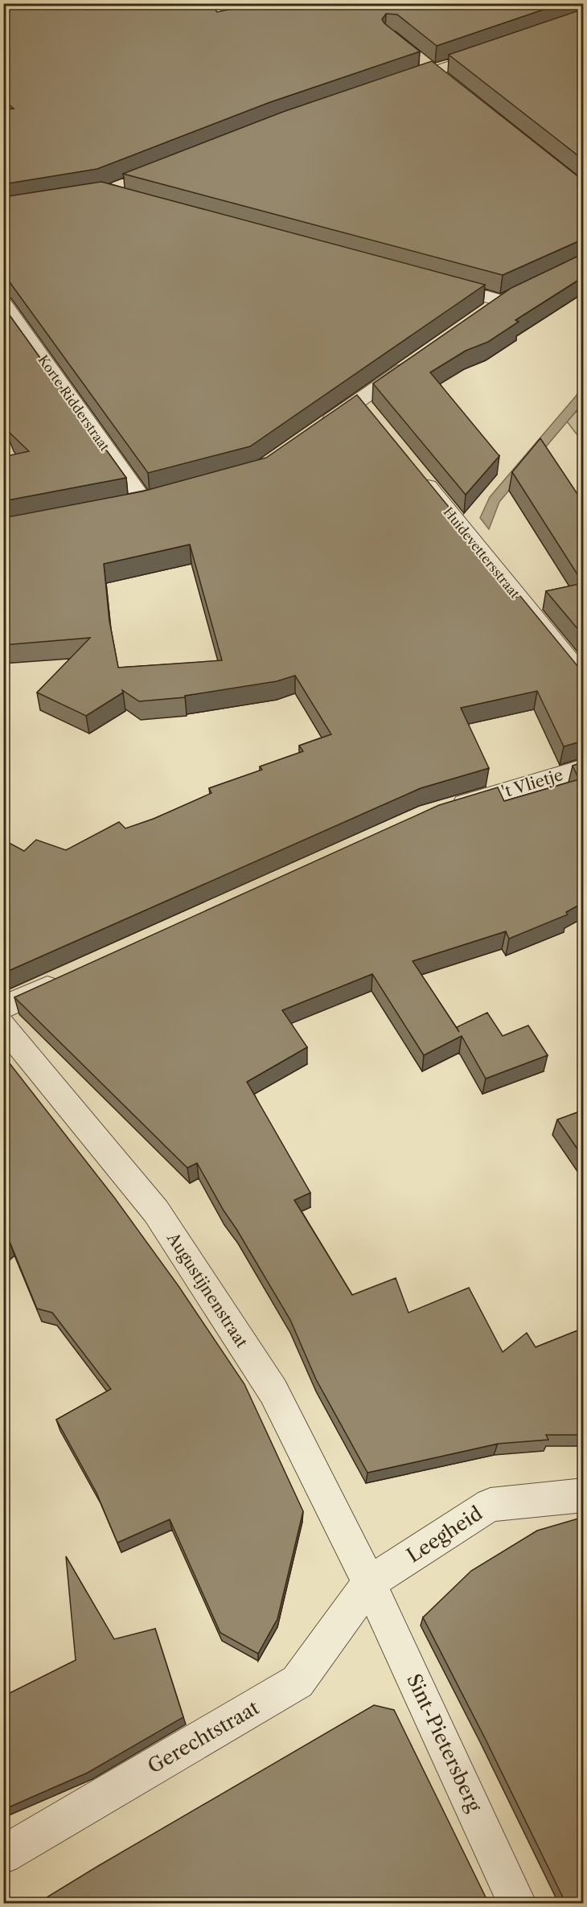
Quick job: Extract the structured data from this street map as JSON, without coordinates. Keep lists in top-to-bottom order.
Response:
{
  "streets": {
    "street": [
      "Korte Ridderstraat",
      "Huidevettersstraat",
      "'t Vlietje",
      "Augustijnenstraat",
      "Leegheid",
      "Gerechtstraat",
      "Sint-Pietersberg"
    ]
  },
  "crossings": [
    ["Augustijnenstraat", "Leegheid"],
    ["Augustijnenstraat", "Gerechtstraat"],
    ["Augustijnenstraat", "Sint-Pietersberg"],
    ["Leegheid", "Gerechtstraat"],
    ["Leegheid", "Sint-Pietersberg"],
    ["Gerechtstraat", "Sint-Pietersberg"]
  ]
}
